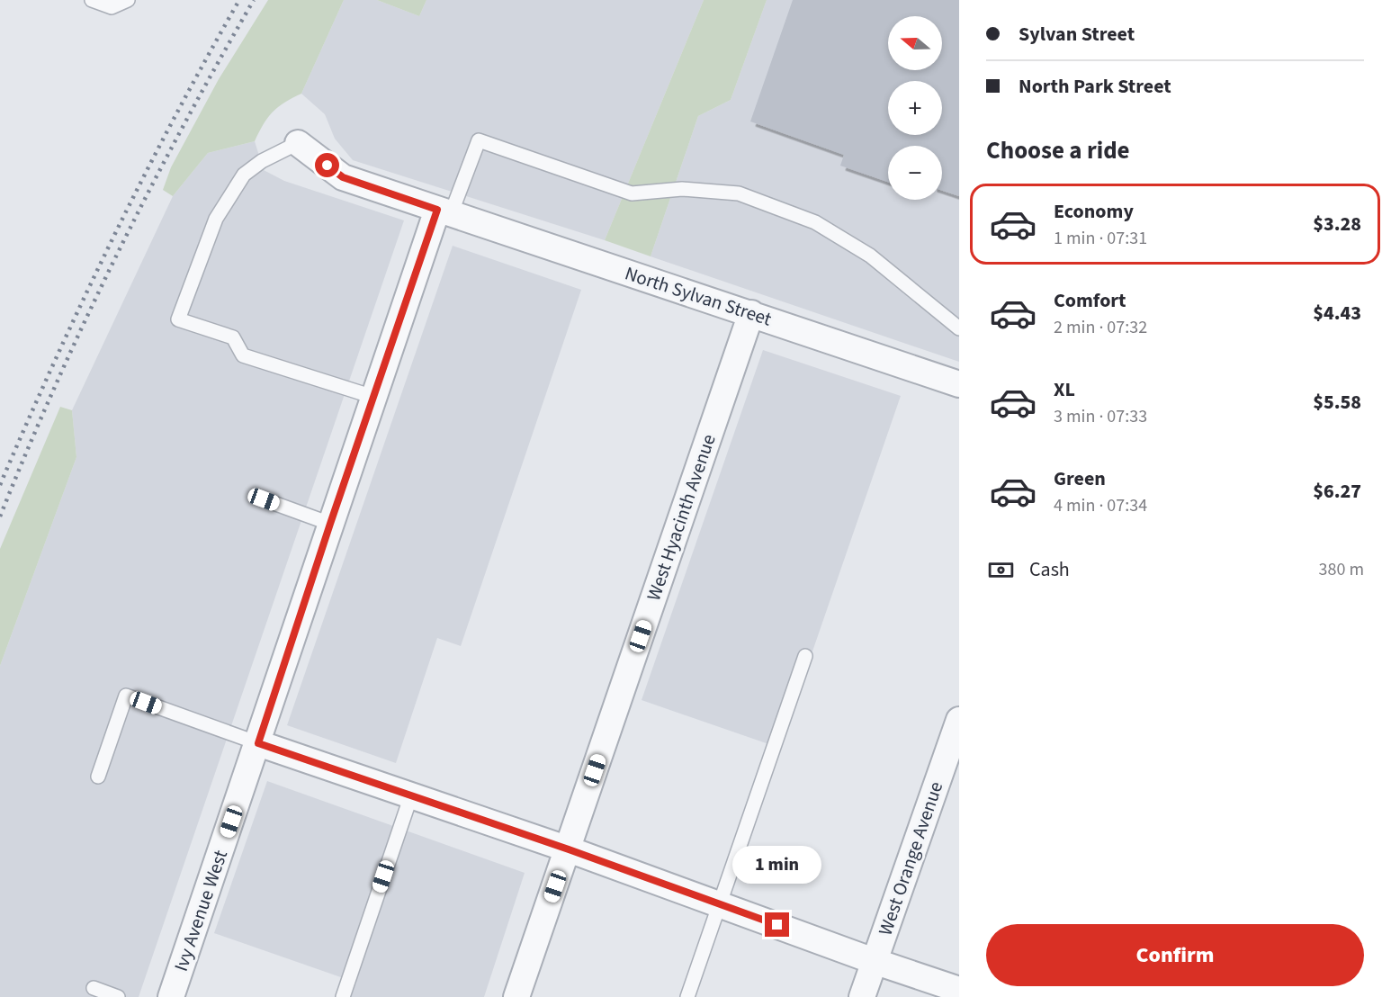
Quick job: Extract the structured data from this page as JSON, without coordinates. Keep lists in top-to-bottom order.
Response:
{
  "streets": {
    "street": [
      "North Sylvan Street",
      "West Hyacinth Avenue",
      "West Orange Avenue",
      "Ivy Avenue West"
    ]
  },
  "crossings": [
    ["North Sylvan Street", "West Hyacinth Avenue"],
    ["North Sylvan Street", "Ivy Avenue West"]
  ],
  "north": "left",
  "page": {
    "banner": ["Sylvan Street", "North Park Street"],
    "map_buttons": ["+", "−"],
    "heading": "Choose a ride",
    "list": [
      {
        "name": "Economy",
        "note": "1 min · 07:31",
        "value": "$3.28"
      },
      {
        "name": "Comfort",
        "note": "2 min · 07:32",
        "value": "$4.43"
      },
      {
        "name": "XL",
        "note": "3 min · 07:33",
        "value": "$5.58"
      },
      {
        "name": "Green",
        "note": "4 min · 07:34",
        "value": "$6.27"
      }
    ],
    "pay": ["Cash", "380 m"],
    "bubble": "1 min",
    "buttons": "Confirm"
  }
}
